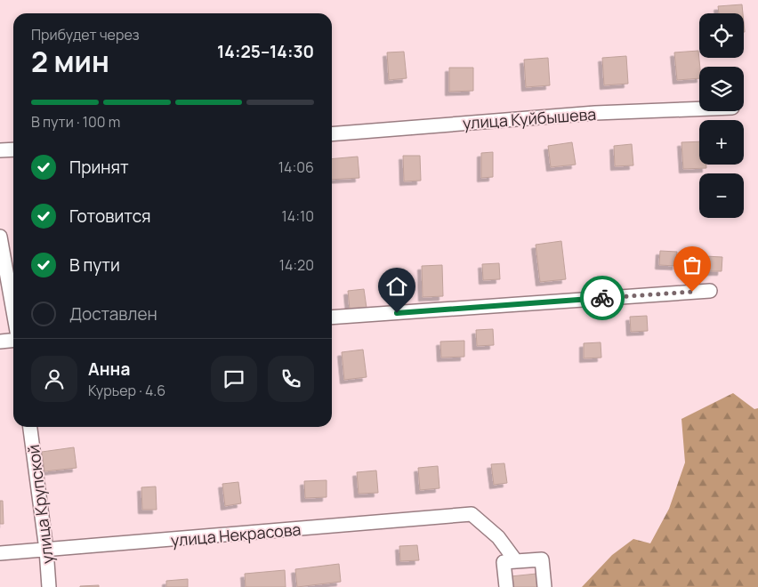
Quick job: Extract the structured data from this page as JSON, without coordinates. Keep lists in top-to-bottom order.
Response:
{
  "streets": {
    "street": ["улица Куйбышева", "улица Крупской", "улица Некрасова"]
  },
  "crossings": [
    ["улица Крупской", "улица Некрасова"]
  ],
  "page": {
    "map_buttons": ["+", "−"],
    "heading": ["2 мин", "Прибудет через", "14:25–14:30"],
    "panel": ["Анна", "Курьер · 4.6"],
    "bar": "В пути · 100 m",
    "list": [
      ["Принят", "14:06"],
      ["Готовится", "14:10"],
      ["В пути", "14:20"],
      "Доставлен"
    ]
  }
}
